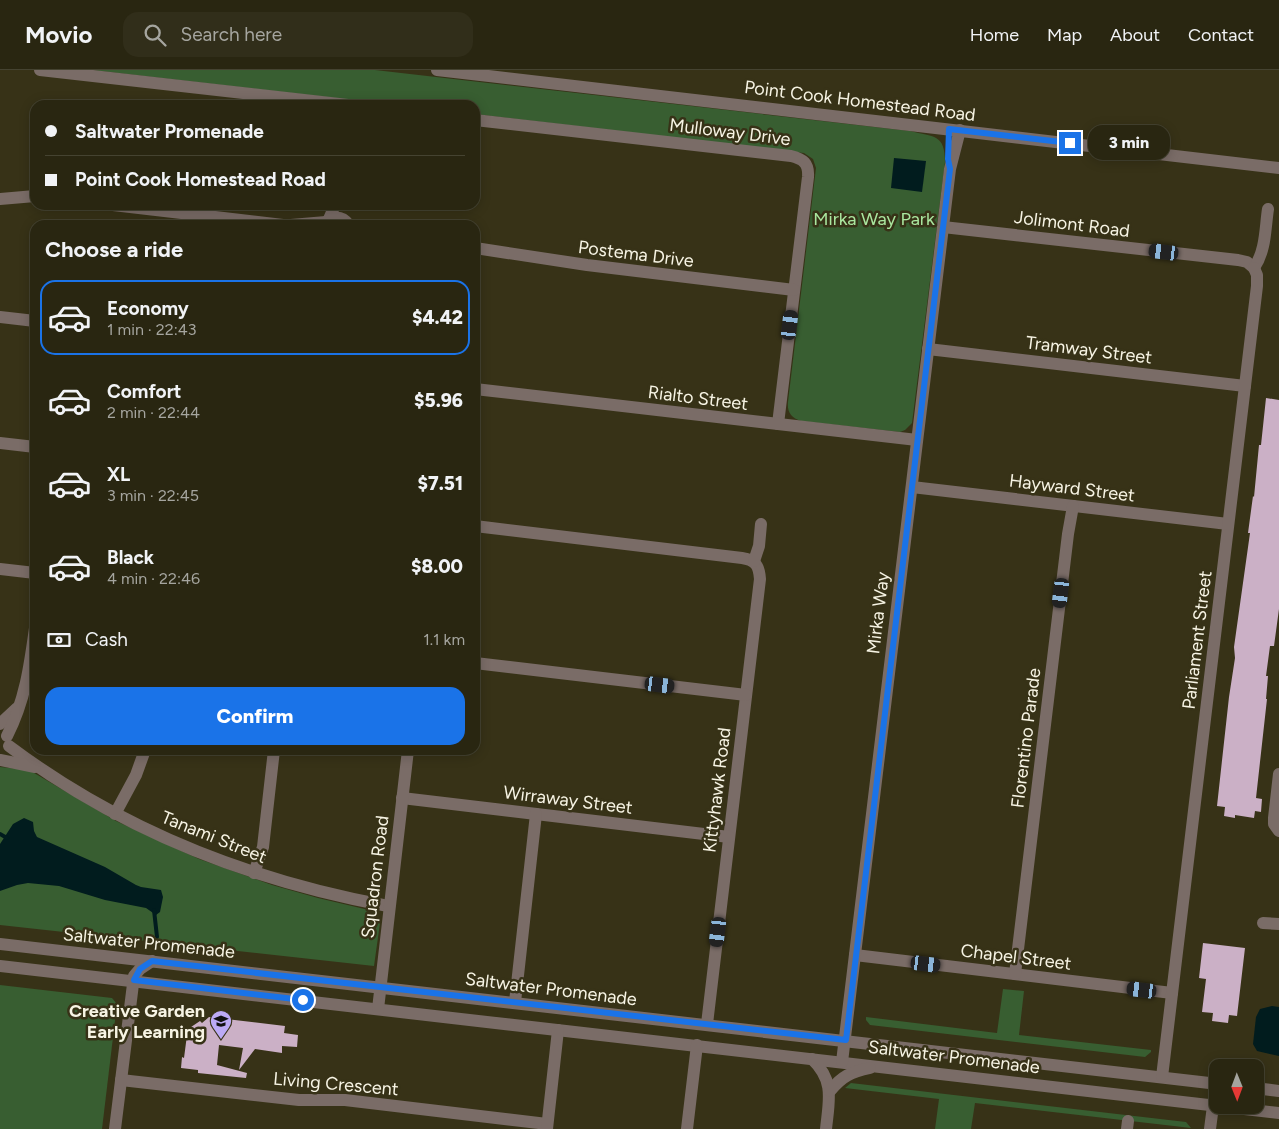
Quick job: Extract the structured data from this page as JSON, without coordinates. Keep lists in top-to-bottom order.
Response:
{
  "streets": {
    "street": [
      "Point Cook Homestead Road",
      "Mulloway Drive",
      "Jolimont Road",
      "Postema Drive",
      "Tramway Street",
      "Rialto Street",
      "Hayward Street",
      "Mirka Way",
      "Parliament Street",
      "Florentino Parade",
      "Kittyhawk Road",
      "Wirraway Street",
      "Tanami Street",
      "Squadron Road",
      "Saltwater Promenade",
      "Chapel Street",
      "Living Crescent"
    ]
  },
  "crossings": [
    ["Point Cook Homestead Road", "Mirka Way"],
    ["Mulloway Drive", "Postema Drive"],
    ["Mulloway Drive", "Rialto Street"],
    ["Jolimont Road", "Mirka Way"],
    ["Jolimont Road", "Parliament Street"],
    ["Tramway Street", "Mirka Way"],
    ["Tramway Street", "Parliament Street"],
    ["Rialto Street", "Mirka Way"],
    ["Hayward Street", "Mirka Way"],
    ["Hayward Street", "Parliament Street"],
    ["Hayward Street", "Florentino Parade"],
    ["Mirka Way", "Saltwater Promenade"],
    ["Mirka Way", "Chapel Street"],
    ["Parliament Street", "Saltwater Promenade"],
    ["Parliament Street", "Chapel Street"],
    ["Florentino Parade", "Chapel Street"],
    ["Kittyhawk Road", "Wirraway Street"],
    ["Kittyhawk Road", "Saltwater Promenade"],
    ["Wirraway Street", "Squadron Road"],
    ["Tanami Street", "Squadron Road"],
    ["Squadron Road", "Saltwater Promenade"]
  ],
  "parks": ["Mirka Way Park"],
  "places": {
    "school or university": ["Creative Garden Early Learning"]
  },
  "north": "bottom",
  "page": {
    "header": "Movio",
    "search": "Search here",
    "nav": [
      "Home",
      "Map",
      "About",
      "Contact"
    ],
    "banner": ["Saltwater Promenade", "Point Cook Homestead Road"],
    "bubble": "3 min",
    "heading": "Choose a ride",
    "list": [
      {
        "name": "Economy",
        "note": "1 min · 22:43",
        "value": "$4.42"
      },
      {
        "name": "Comfort",
        "note": "2 min · 22:44",
        "value": "$5.96"
      },
      {
        "name": "XL",
        "note": "3 min · 22:45",
        "value": "$7.51"
      },
      {
        "name": "Black",
        "note": "4 min · 22:46",
        "value": "$8.00"
      }
    ],
    "pay": ["Cash", "1.1 km"],
    "buttons": "Confirm"
  }
}
